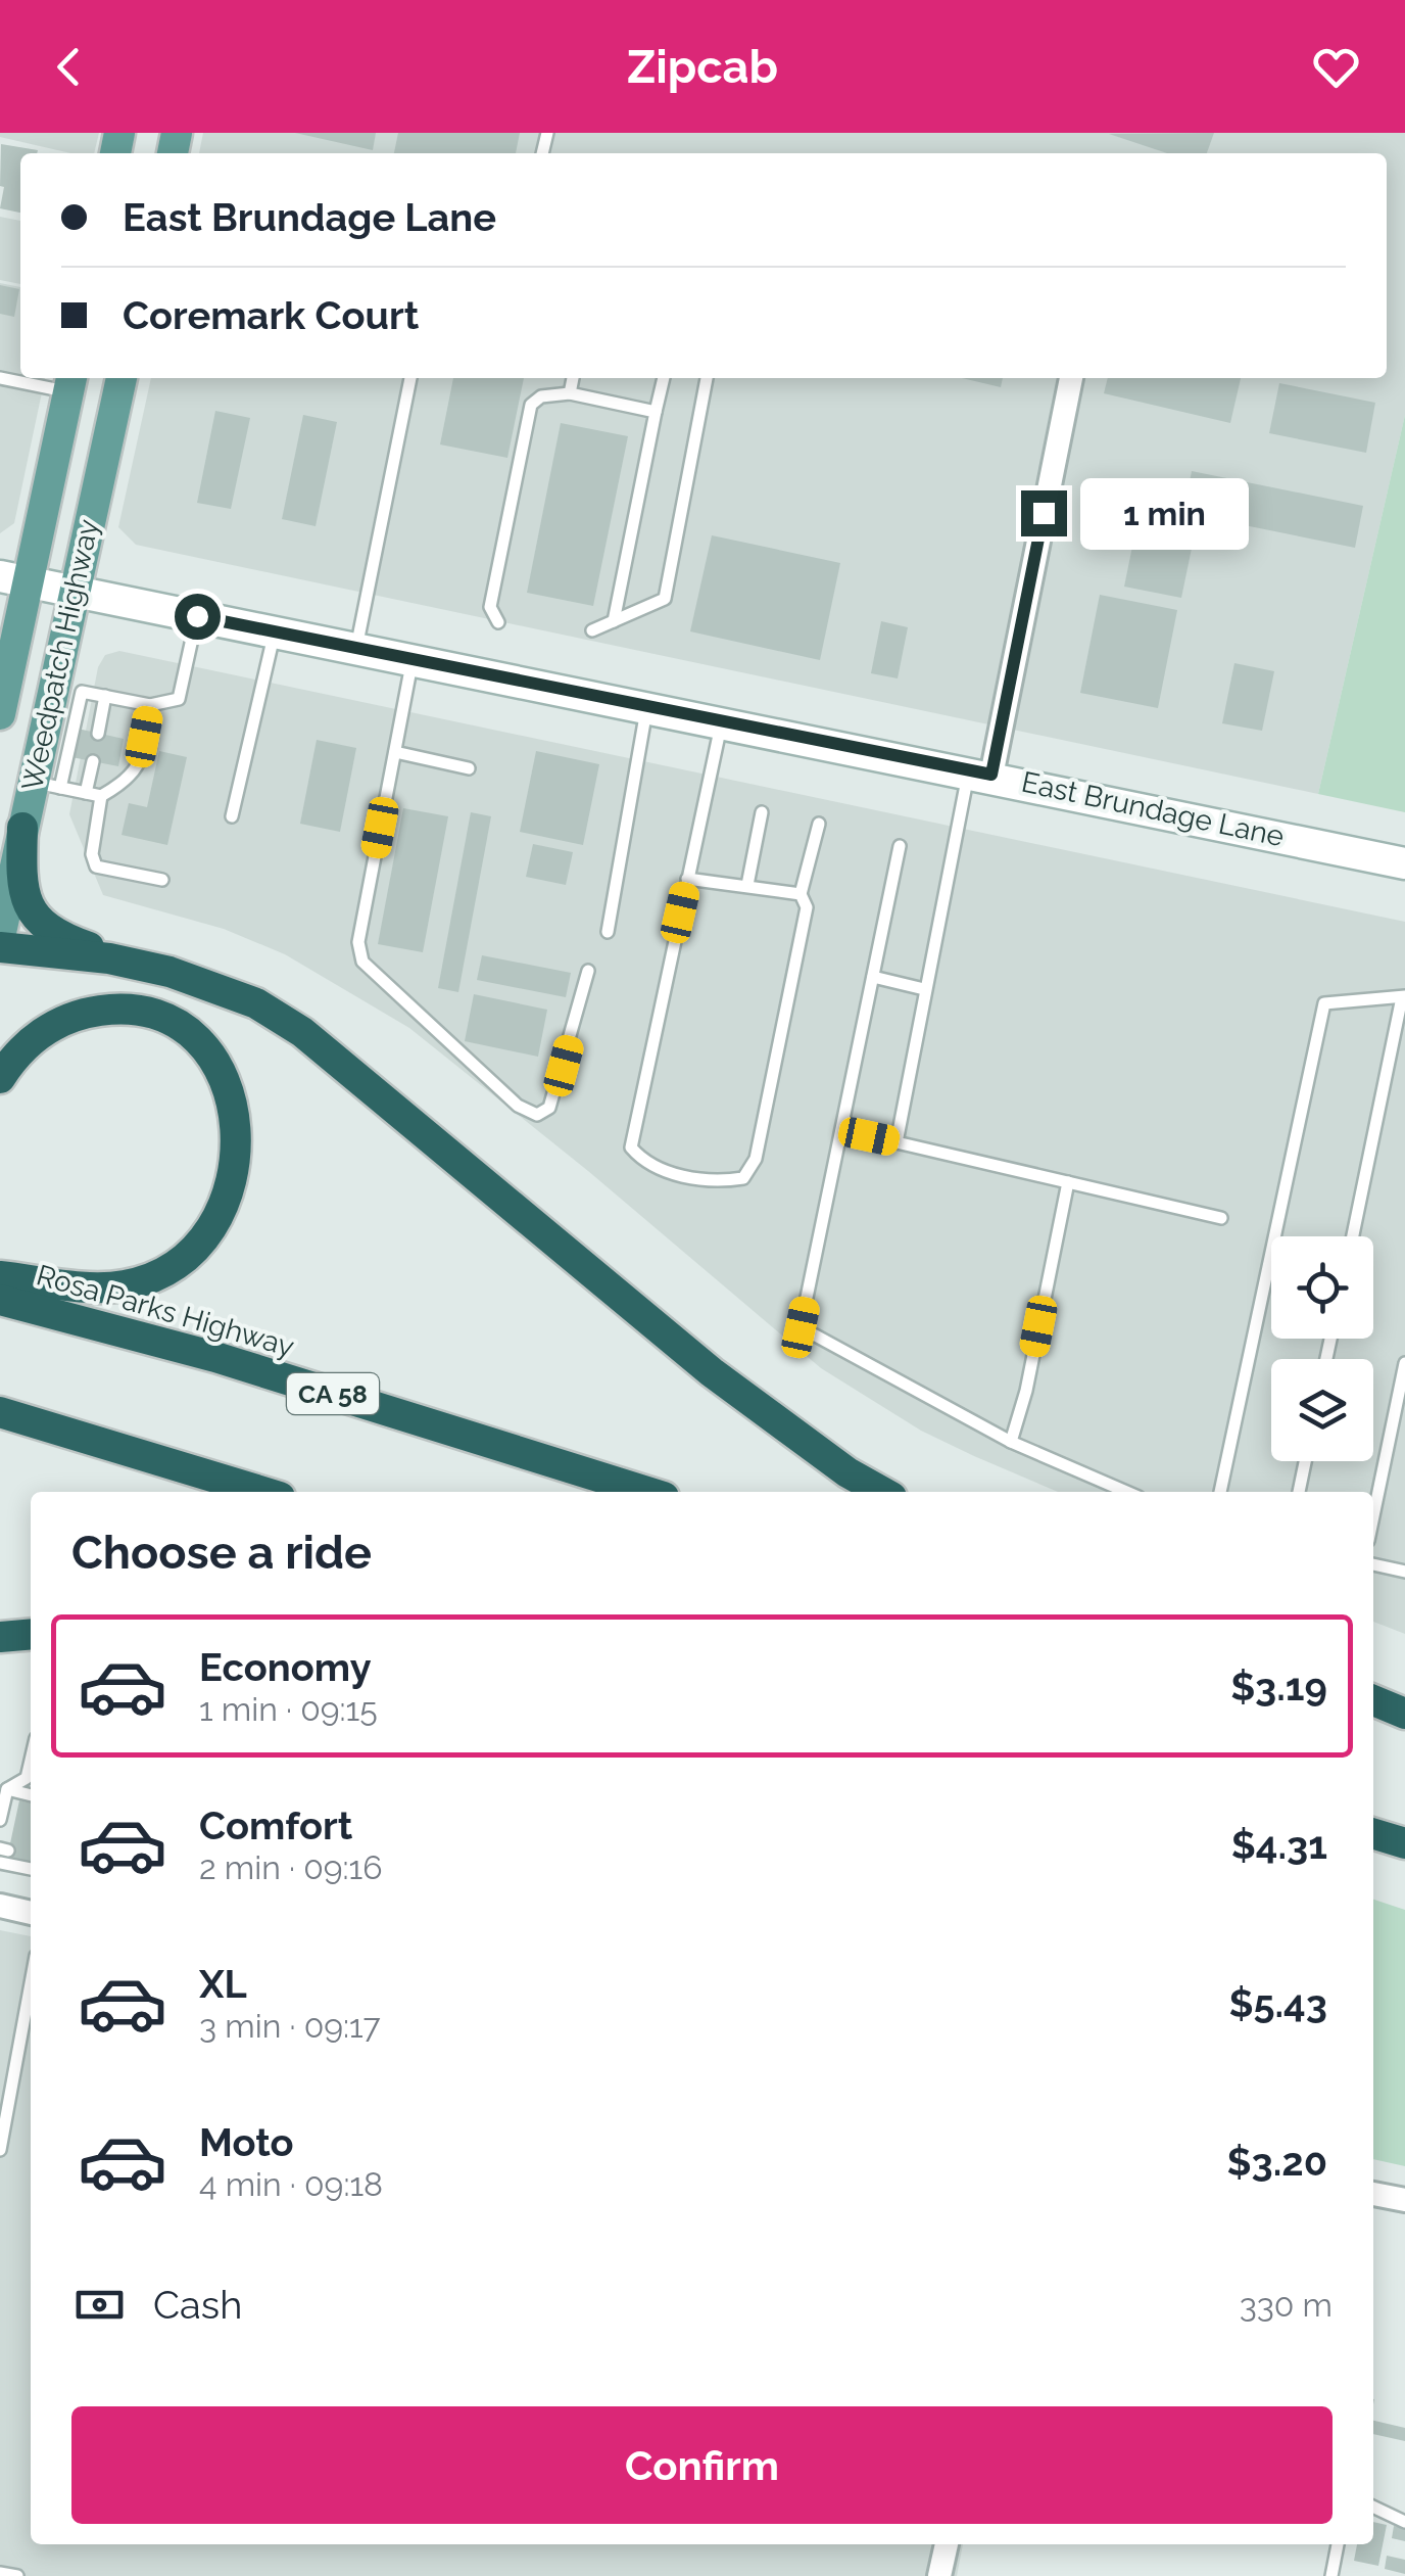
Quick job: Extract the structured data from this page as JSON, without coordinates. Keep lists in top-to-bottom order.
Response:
{
  "streets": {
    "highway": ["Rosa Parks Highway", "CA 58"],
    "main road": ["Weedpatch Highway", "East Brundage Lane"]
  },
  "crossings": [
    ["Weedpatch Highway", "East Brundage Lane"]
  ],
  "page": {
    "header": "Zipcab",
    "banner": ["East Brundage Lane", "Coremark Court"],
    "bubble": "1 min",
    "heading": "Choose a ride",
    "list": [
      {
        "name": "Economy",
        "note": "1 min · 09:15",
        "value": "$3.19"
      },
      {
        "name": "Comfort",
        "note": "2 min · 09:16",
        "value": "$4.31"
      },
      {
        "name": "XL",
        "note": "3 min · 09:17",
        "value": "$5.43"
      },
      {
        "name": "Moto",
        "note": "4 min · 09:18",
        "value": "$3.20"
      }
    ],
    "pay": ["Cash", "330 m"],
    "buttons": "Confirm"
  }
}
